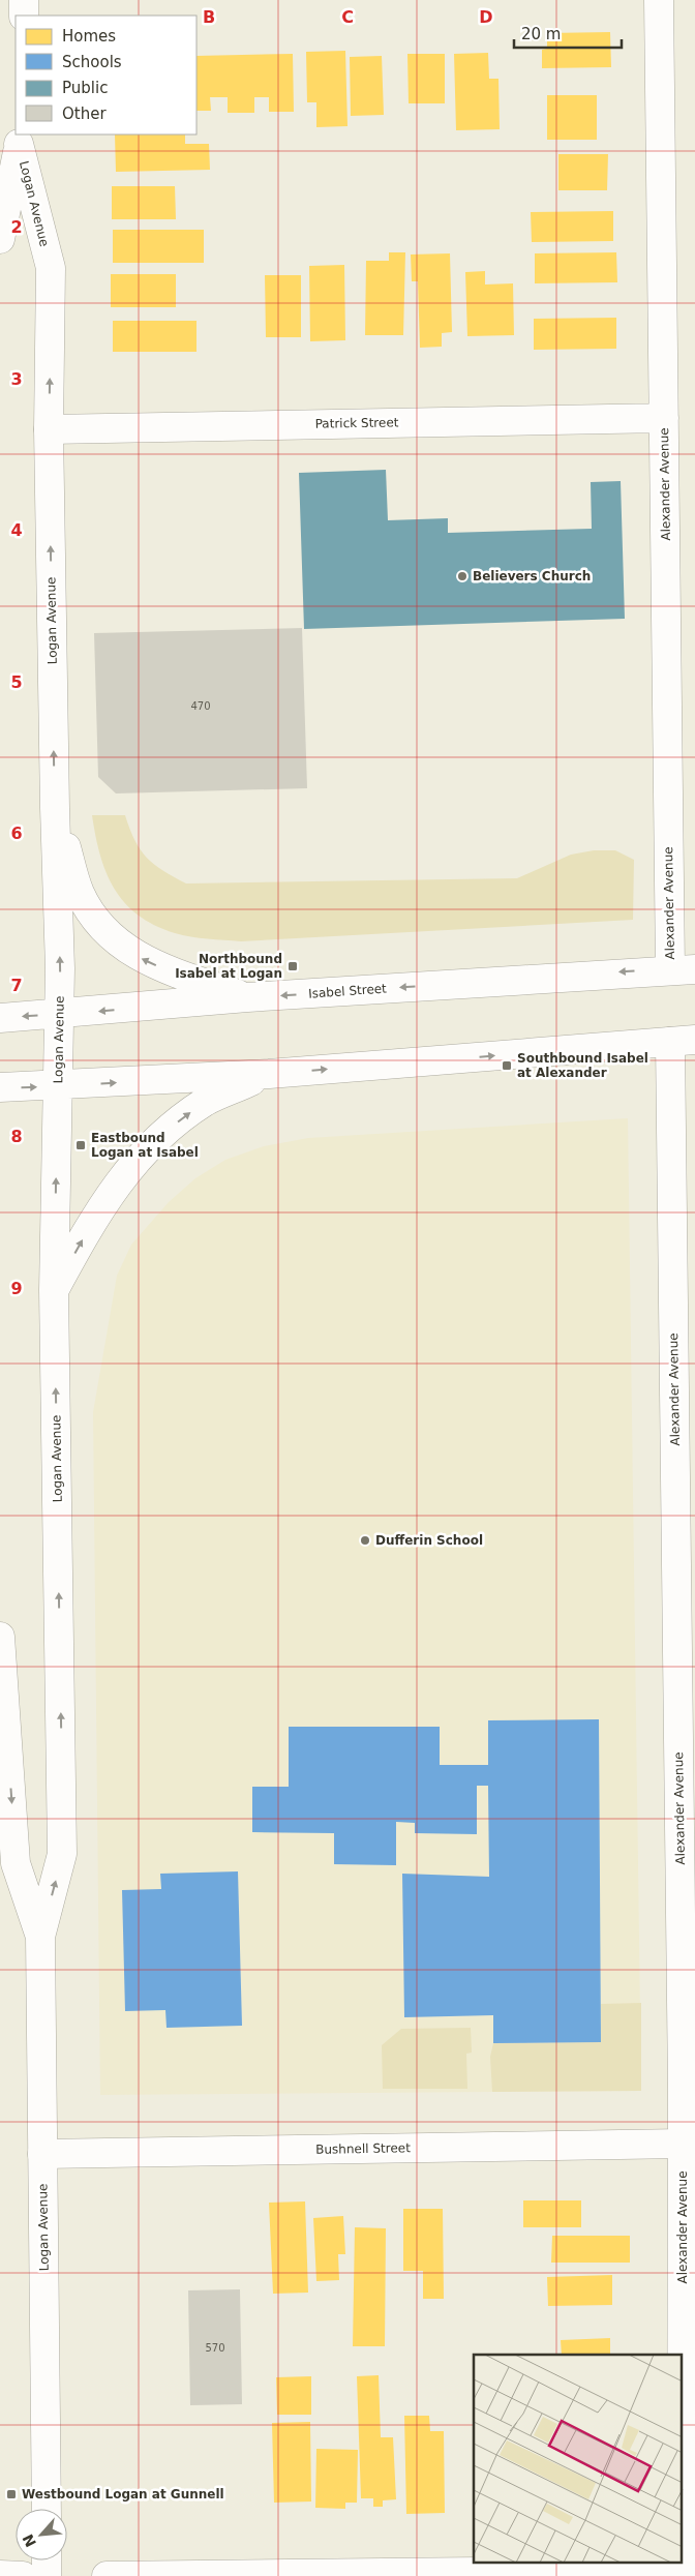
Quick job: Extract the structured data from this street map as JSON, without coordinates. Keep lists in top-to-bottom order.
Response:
{
  "streets": {
    "main road": [
      "Logan Avenue",
      "Patrick Street",
      "Alexander Avenue",
      "Isabel Street",
      "Bushnell Street"
    ]
  },
  "crossings": [
    ["Logan Avenue", "Patrick Street"],
    ["Logan Avenue", "Isabel Street"],
    ["Logan Avenue", "Bushnell Street"],
    ["Patrick Street", "Alexander Avenue"],
    ["Alexander Avenue", "Isabel Street"],
    ["Alexander Avenue", "Bushnell Street"]
  ],
  "places": {
    "other": ["Believers Church", "Dufferin School"],
    "transit": [
      "Northbound Isabel at Logan",
      "Southbound Isabel at Alexander",
      "Eastbound Logan at Isabel",
      "Westbound Logan at Gunnell"
    ]
  },
  "house_numbers": ["470", "570"],
  "legend": [
    "Homes",
    "Schools",
    "Public",
    "Other"
  ],
  "scale_bar": "20 m",
  "north": "bottom left",
  "grid": {
    "columns": ["B", "C", "D"],
    "rows": [
      "2",
      "3",
      "4",
      "5",
      "6",
      "7",
      "8",
      "9"
    ]
  }
}
